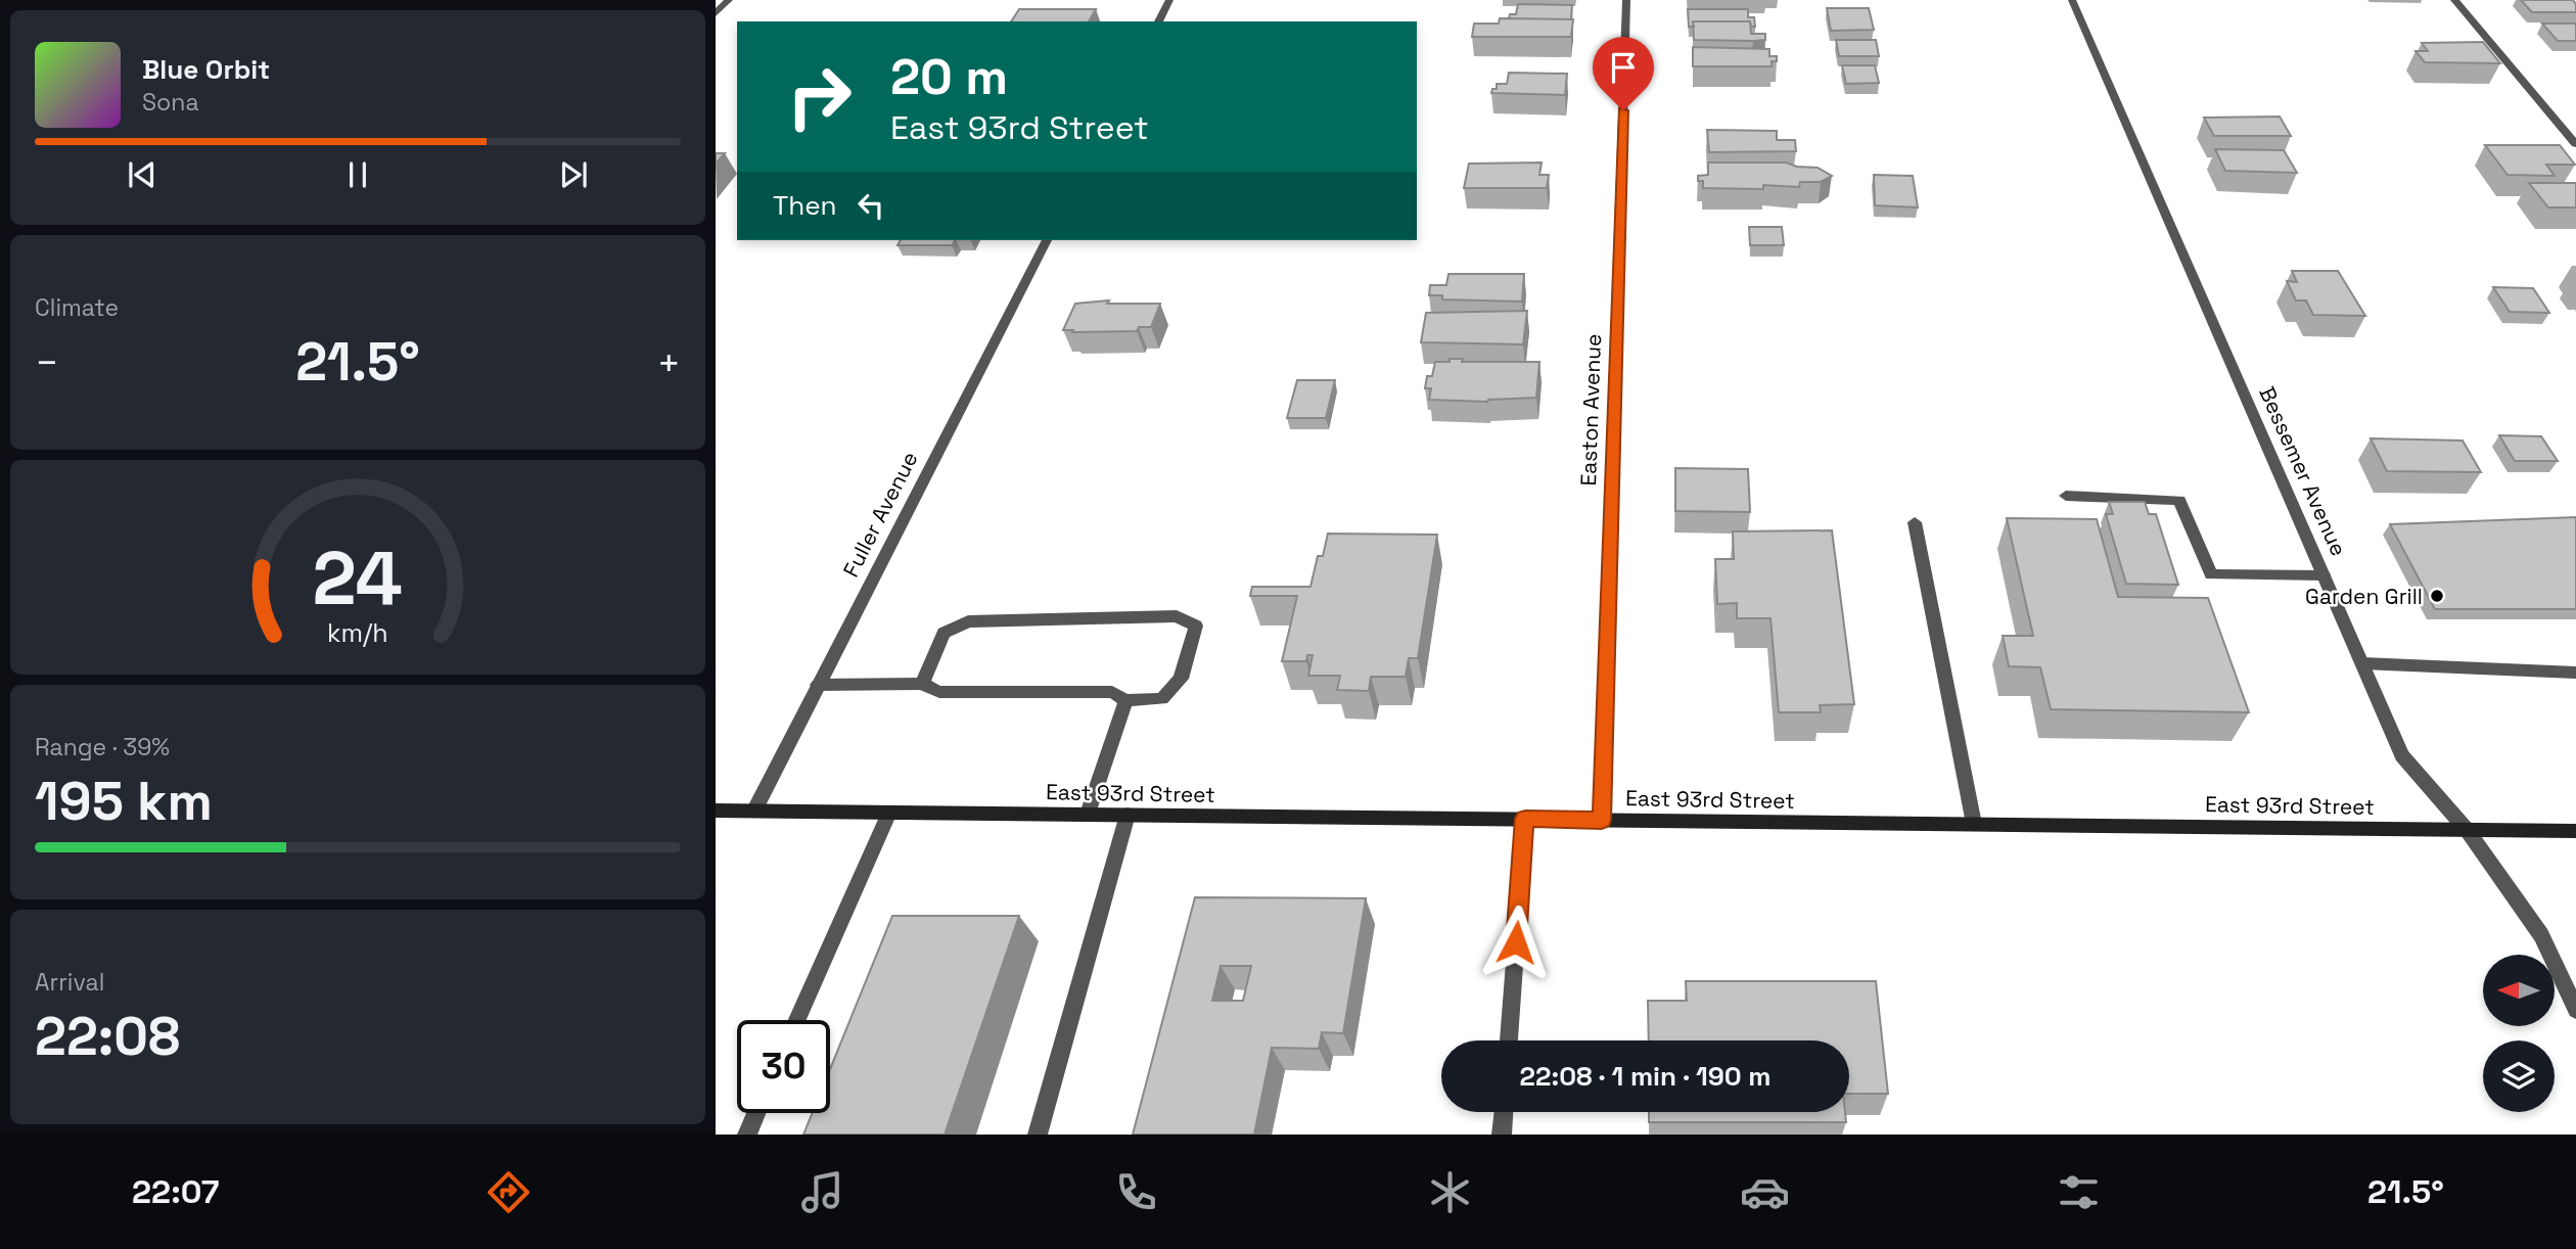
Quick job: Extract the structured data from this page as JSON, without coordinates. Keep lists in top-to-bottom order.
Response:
{
  "streets": {
    "main road": ["East 93rd Street"],
    "street": ["Easton Avenue", "Bessemer Avenue", "Fuller Avenue"]
  },
  "crossings": [
    ["Easton Avenue", "East 93rd Street"],
    ["Bessemer Avenue", "East 93rd Street"],
    ["Fuller Avenue", "East 93rd Street"]
  ],
  "places": ["Garden Grill"],
  "north": "left",
  "page": {
    "turn": ["20 m", "East 93rd Street"],
    "song": ["Blue Orbit", "Sona"],
    "then": "Then",
    "tile": [
      "Climate",
      ["Range · 39%", "195 km"],
      ["Arrival", "22:08"]
    ],
    "heat": ["−", "21.5°", "+"],
    "limit": "30",
    "trip": "22:08 · 1 min · 190 m",
    "tabs": ["22:07", "21.5°"],
    "gauge": ["24", "km/h"]
  }
}
